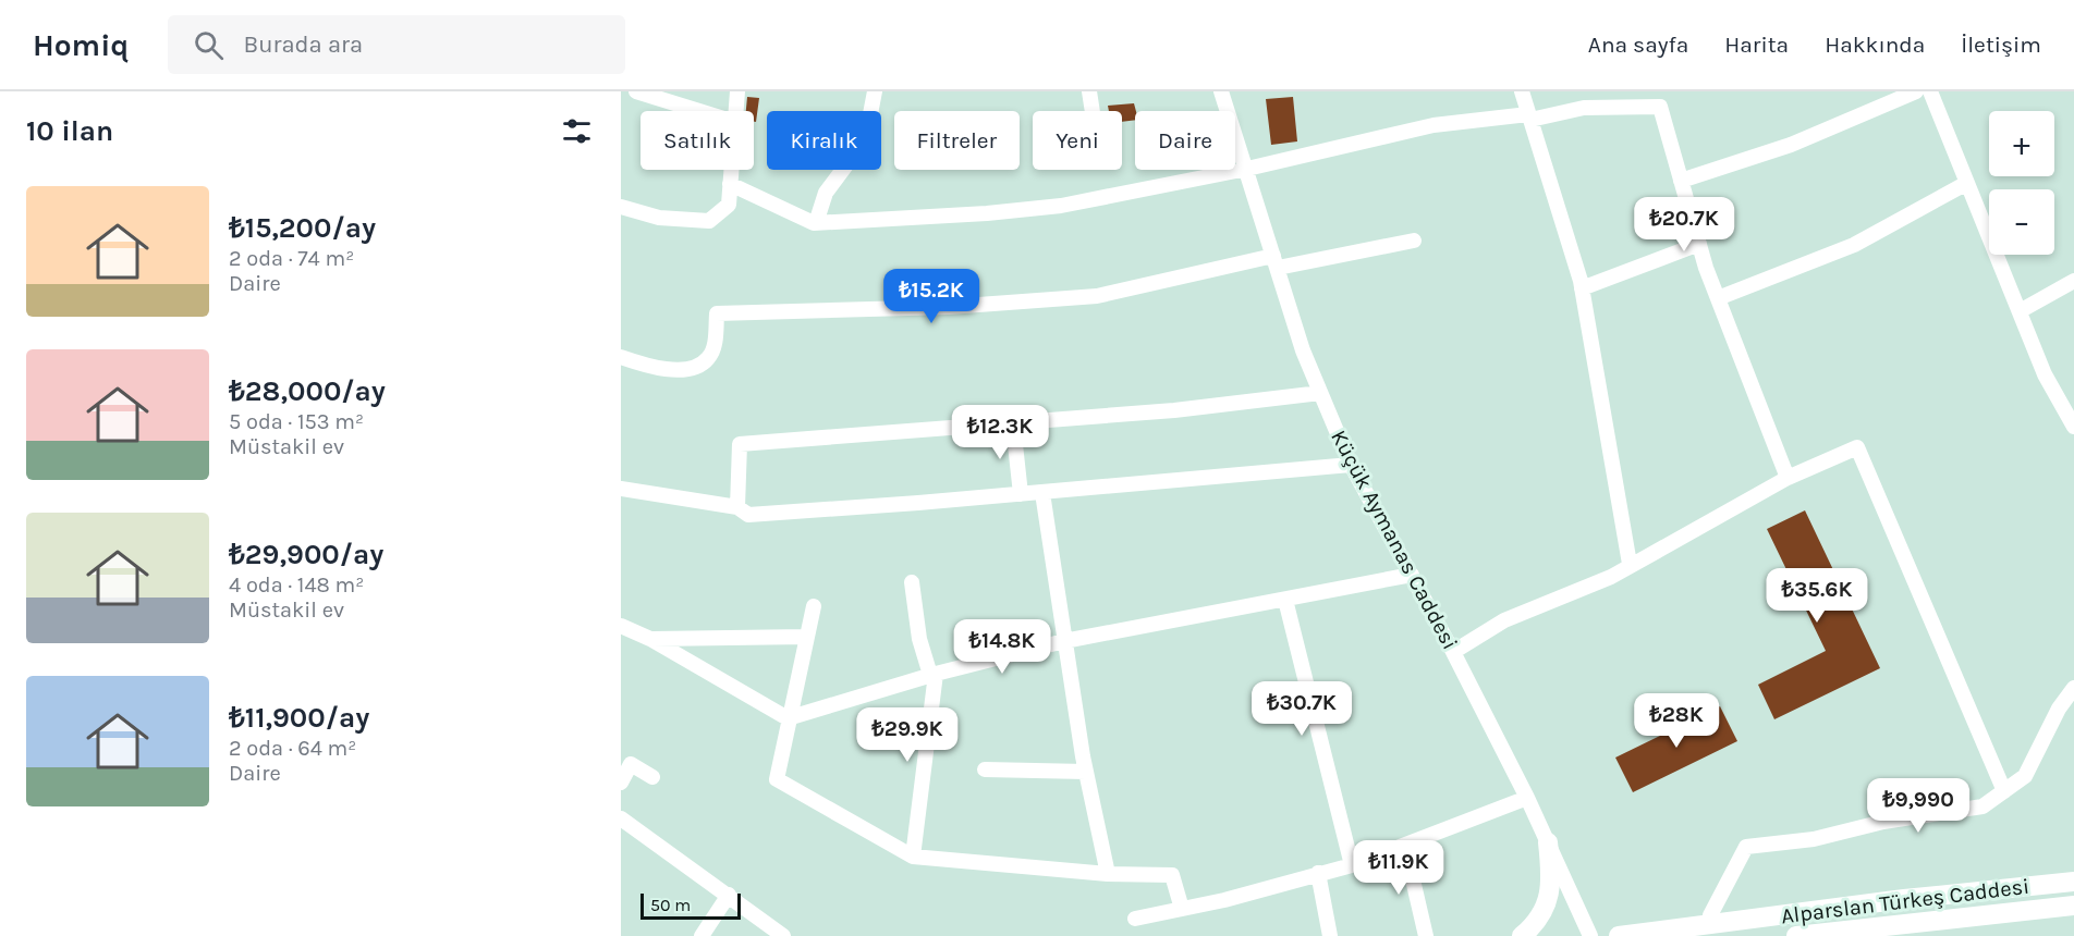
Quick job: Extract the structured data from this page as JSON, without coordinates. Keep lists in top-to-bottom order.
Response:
{
  "streets": {
    "main road": ["Alparslan Türkeş Caddesi"],
    "street": ["Küçük Aymanas Caddesi"]
  },
  "scale_bar": "50 m",
  "page": {
    "header": "Homiq",
    "search": "Burada ara",
    "nav": [
      "Ana sayfa",
      "Harita",
      "Hakkında",
      "İletişim"
    ],
    "heading": "10 ilan",
    "map_buttons": ["+", "−"],
    "chip": [
      "Satılık",
      "Kiralık",
      "Filtreler",
      "Yeni",
      "Daire"
    ],
    "list": [
      {
        "name": "₺15,200/ay",
        "note": "2 oda · 74 m² · Daire"
      },
      {
        "name": "₺28,000/ay",
        "note": "5 oda · 153 m² · Müstakil ev"
      },
      {
        "name": "₺29,900/ay",
        "note": "4 oda · 148 m² · Müstakil ev"
      },
      {
        "name": "₺11,900/ay",
        "note": "2 oda · 64 m² · Daire"
      }
    ],
    "price": [
      "₺20.7K",
      "₺15.2K",
      "₺12.3K",
      "₺35.6K",
      "₺14.8K",
      "₺30.7K",
      "₺28K",
      "₺29.9K",
      "₺9,990",
      "₺11.9K"
    ],
    "scale": "50 m"
  }
}
